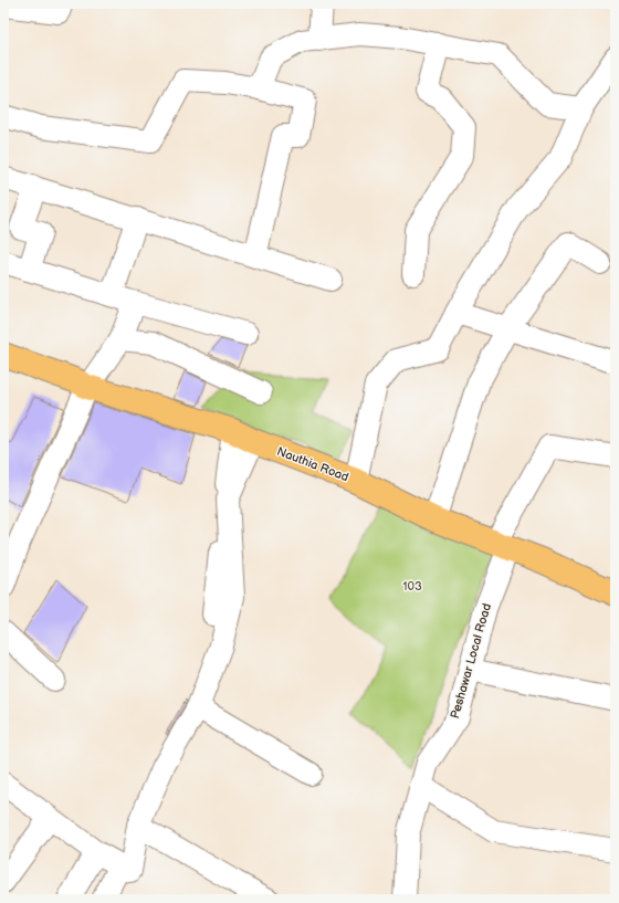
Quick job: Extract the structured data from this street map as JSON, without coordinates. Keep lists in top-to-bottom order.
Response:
{
  "streets": {
    "main road": ["Nauthia Road"],
    "street": ["Peshawar Local Road"]
  },
  "crossings": [
    ["Nauthia Road", "Peshawar Local Road"]
  ],
  "parks": ["103"]
}
